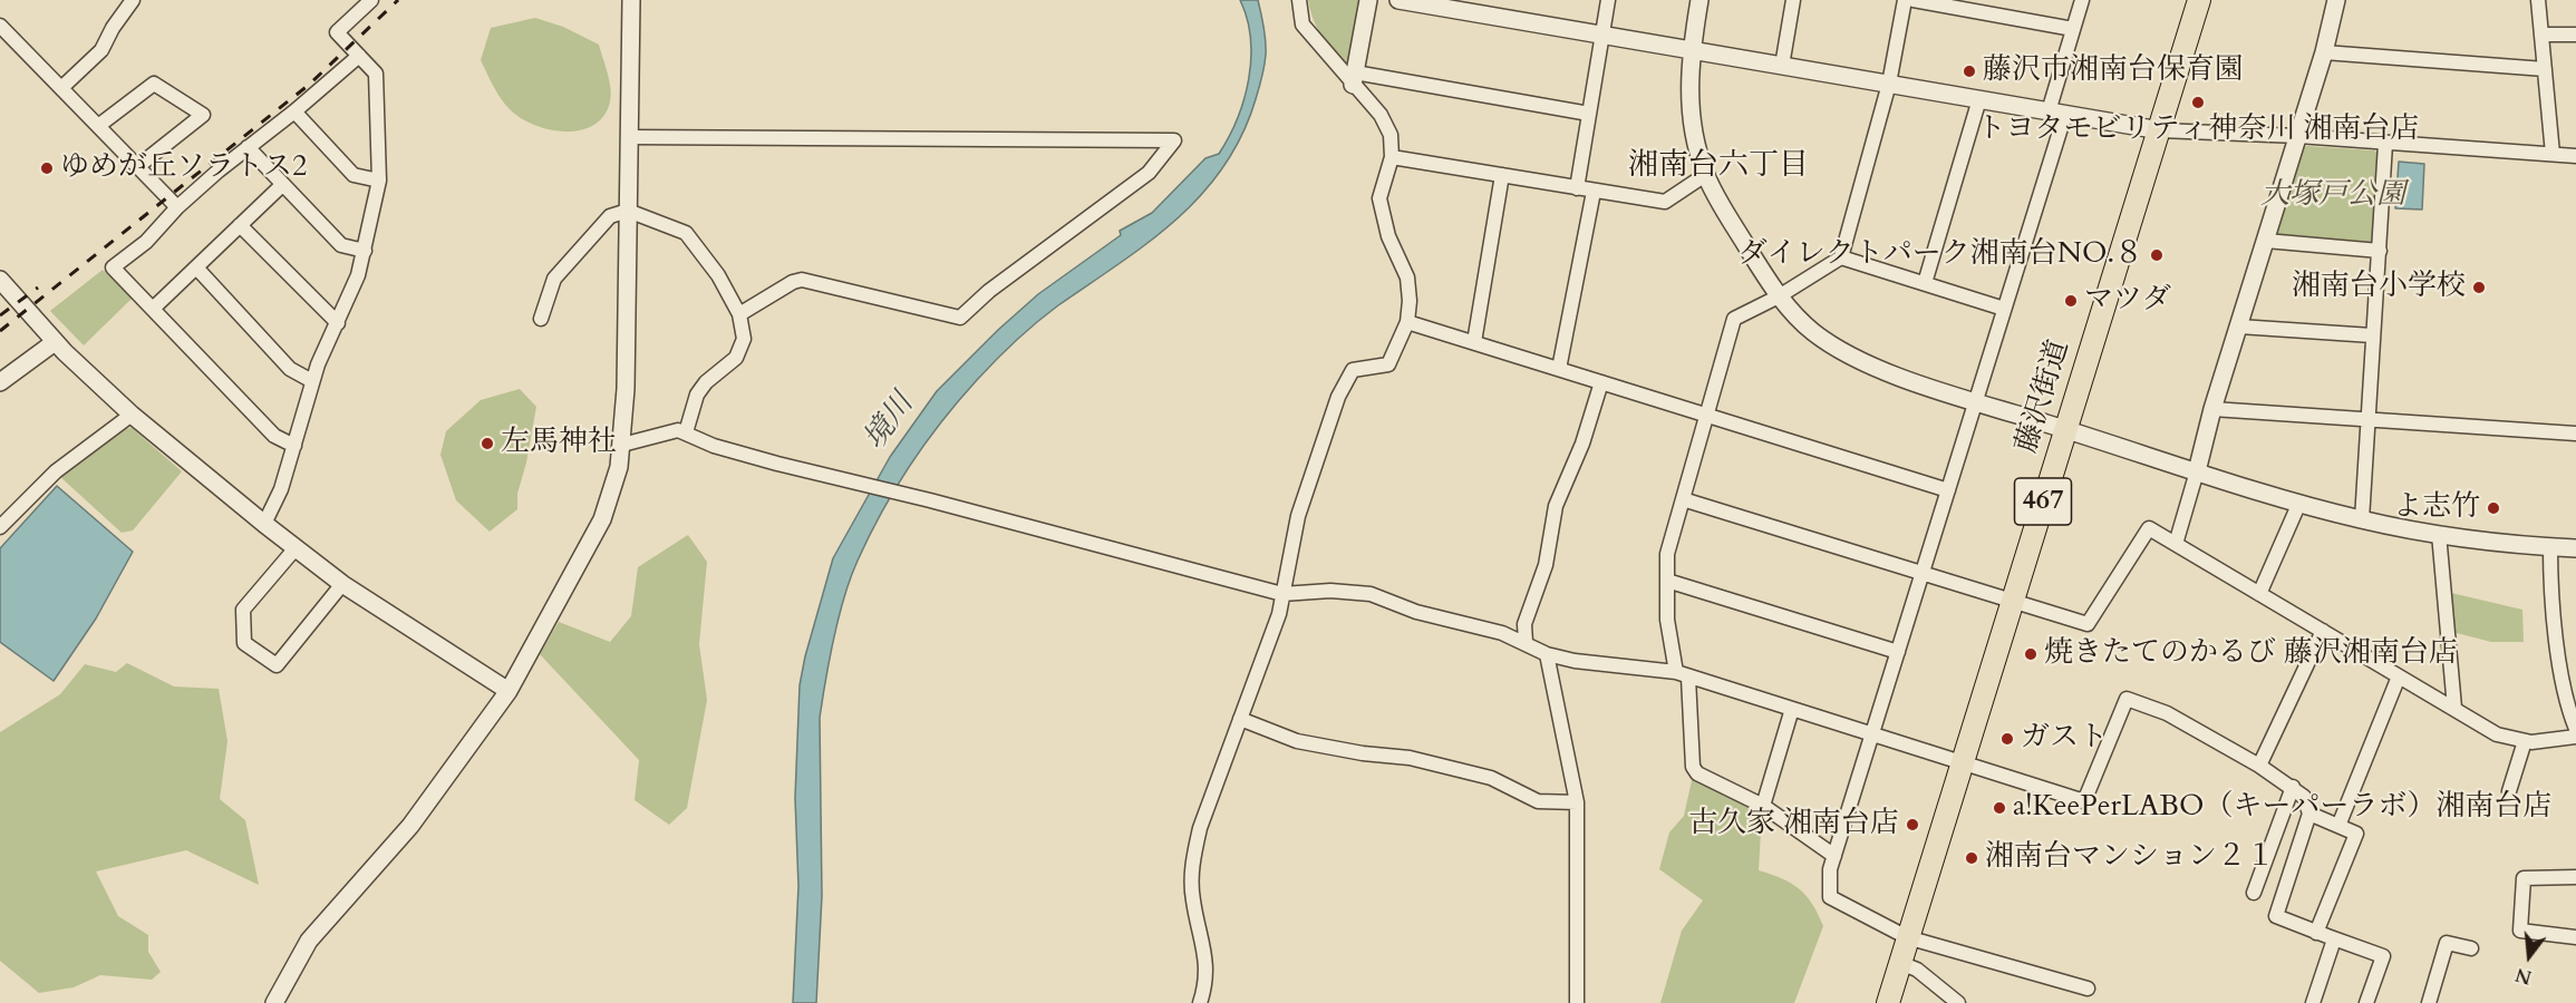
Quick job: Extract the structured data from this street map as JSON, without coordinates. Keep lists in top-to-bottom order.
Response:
{
  "streets": {
    "highway": ["藤沢街道", "467"]
  },
  "districts": ["湘南台六丁目"],
  "water": ["境川"],
  "parks": ["大塚戸公園"],
  "places": [
    "藤沢市湘南台保育園",
    "トヨタモビリティ神奈川 湘南台店",
    "ゆめが丘ソラトス2",
    "ダイレクトパーク湘南台NO.８",
    "湘南台小学校",
    "マツダ",
    "左馬神社",
    "よ志竹",
    "焼きたてのかるび 藤沢湘南台店",
    "ガスト",
    "a!KeePerLABO（キーパーラボ）湘南台店",
    "古久家 湘南台店",
    "湘南台マンション２１"
  ],
  "north": "bottom"
}
